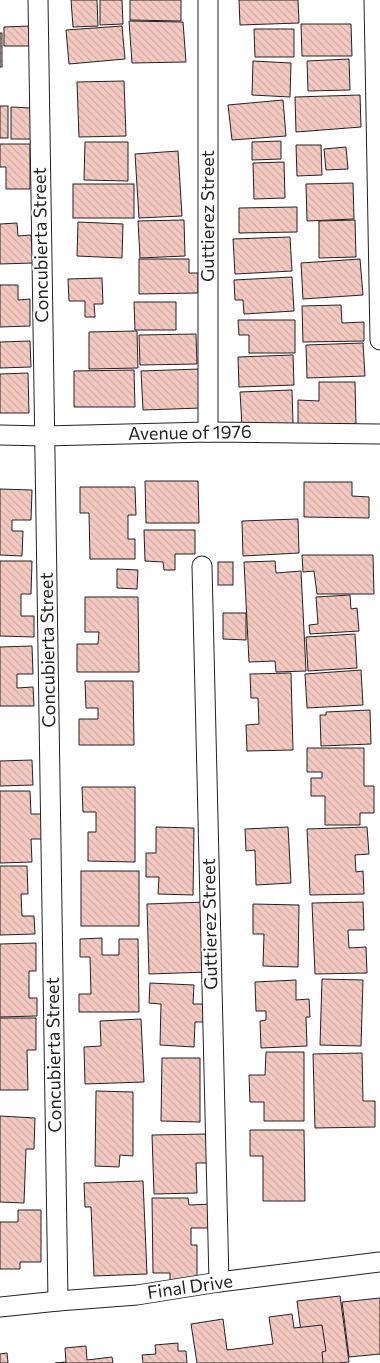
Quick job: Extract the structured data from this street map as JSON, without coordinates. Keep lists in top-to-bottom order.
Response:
{
  "streets": {
    "street": [
      "Guttierez Street",
      "Concubierta Street",
      "Avenue of 1976",
      "Final Drive"
    ]
  },
  "crossings": [
    ["Guttierez Street", "Avenue of 1976"],
    ["Guttierez Street", "Final Drive"],
    ["Concubierta Street", "Avenue of 1976"],
    ["Concubierta Street", "Final Drive"]
  ]
}
